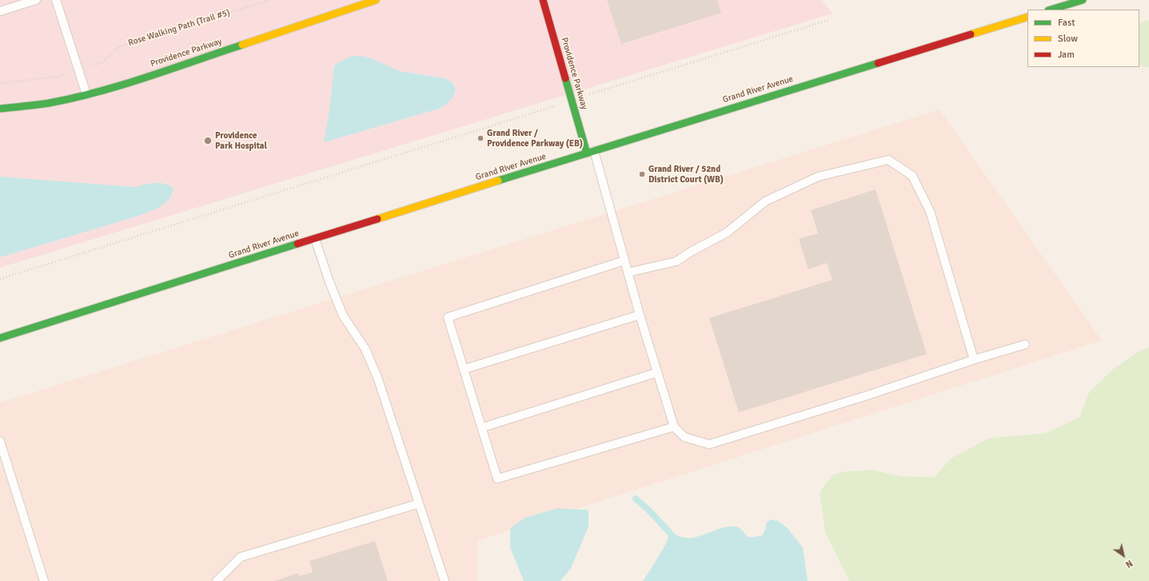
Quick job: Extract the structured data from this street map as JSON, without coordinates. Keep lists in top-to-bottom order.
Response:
{
  "streets": {
    "main road": ["Providence Parkway", "Grand River Avenue"],
    "path": ["Rose Walking Path (Trail #5)"]
  },
  "crossings": [
    ["Providence Parkway", "Grand River Avenue"]
  ],
  "places": ["Grand River / Providence Parkway (EB)", "Providence Park Hospital", "Grand River / 52nd District Court (WB)"],
  "legend": ["Fast", "Slow", "Jam"],
  "north": "bottom right"
}
